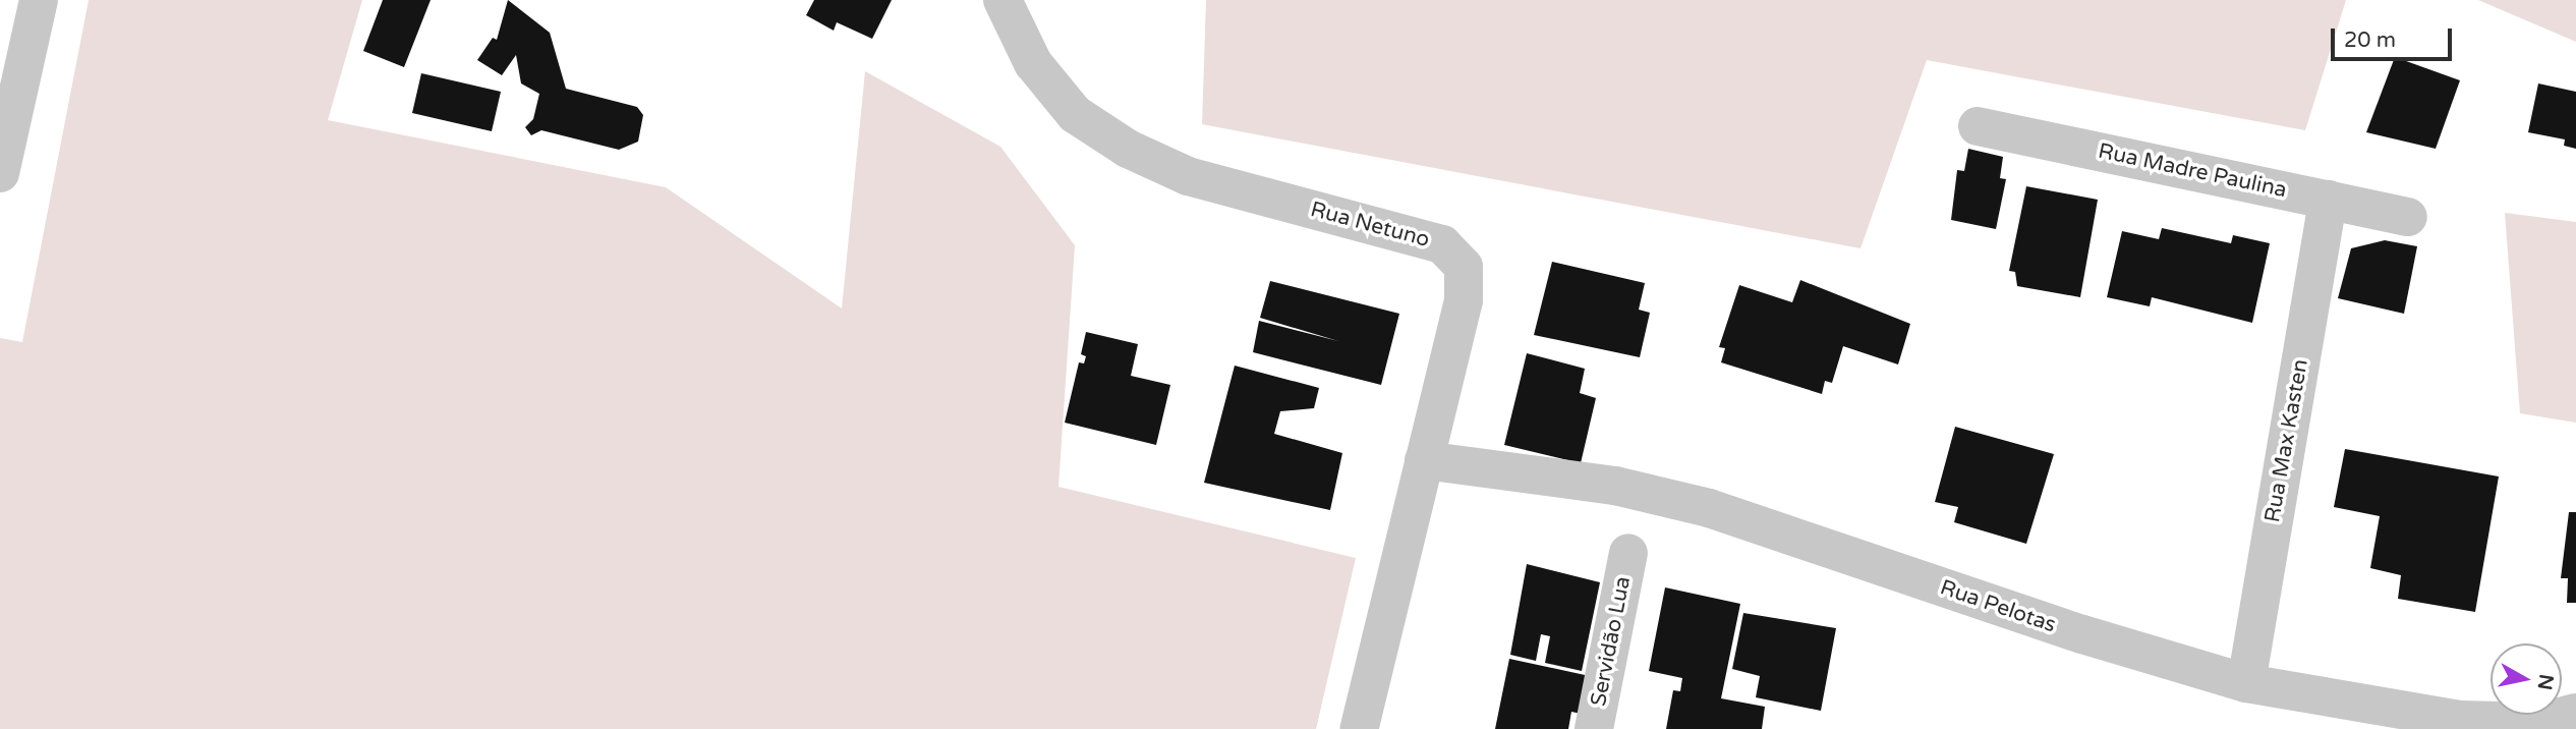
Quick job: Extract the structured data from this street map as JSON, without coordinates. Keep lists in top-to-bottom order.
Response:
{
  "streets": {
    "street": [
      "Rua Madre Paulina",
      "Rua Netuno",
      "Rua Max Kasten",
      "Rua Pelotas",
      "Servidão Lua"
    ]
  },
  "crossings": [
    ["Rua Madre Paulina", "Rua Max Kasten"],
    ["Rua Netuno", "Rua Pelotas"],
    ["Rua Max Kasten", "Rua Pelotas"]
  ],
  "scale_bar": "20 m",
  "north": "right"
}
